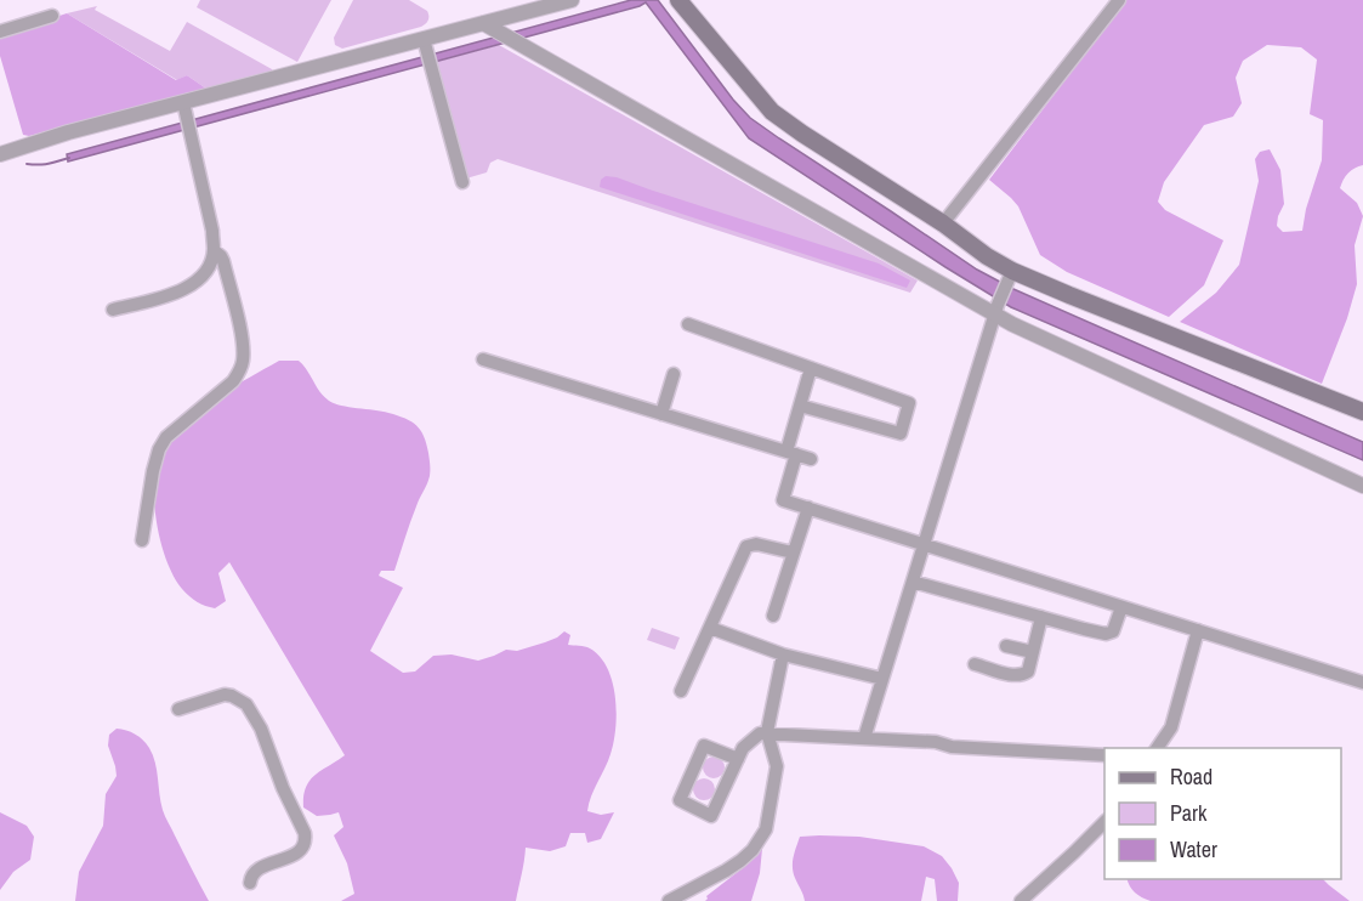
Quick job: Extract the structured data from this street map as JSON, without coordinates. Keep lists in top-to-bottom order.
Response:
{
  "legend": ["Road", "Park", "Water"]
}
